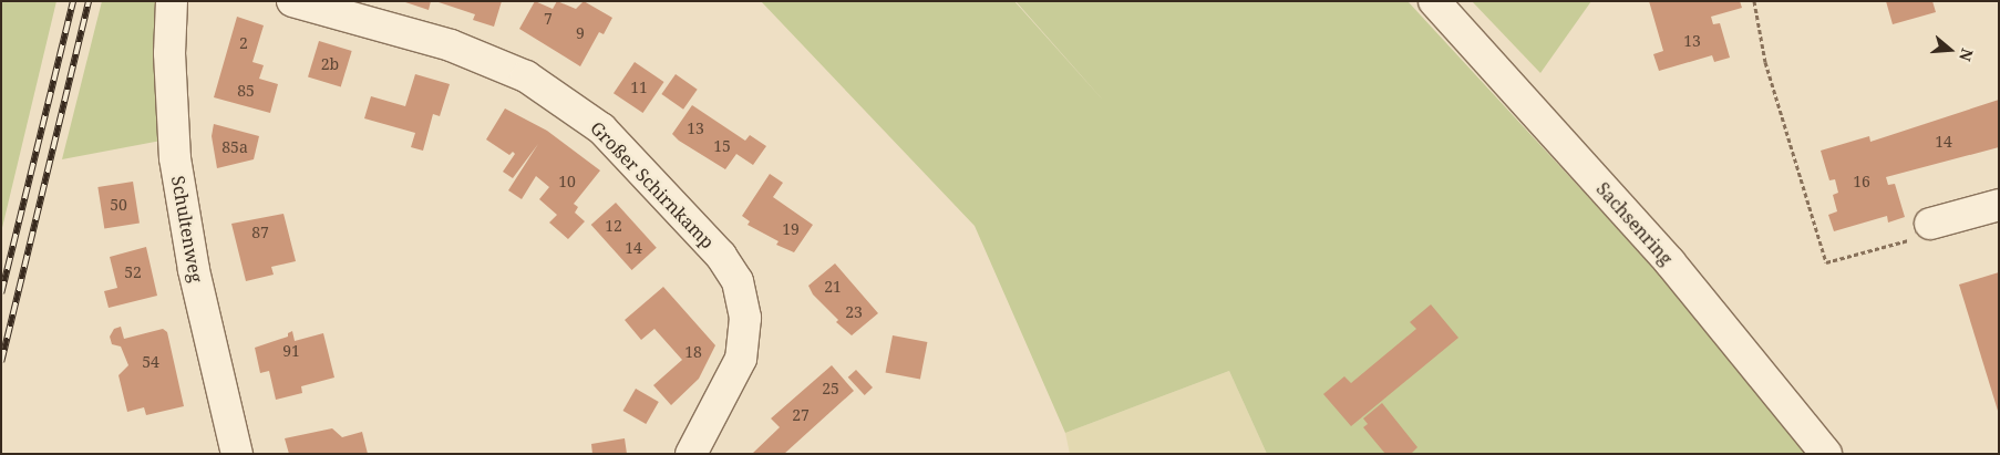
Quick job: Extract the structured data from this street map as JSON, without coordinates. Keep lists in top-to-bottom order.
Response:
{
  "streets": {
    "street": ["Großer Schirnkamp", "Sachsenring", "Schultenweg"]
  },
  "house_numbers": [
    "7",
    "9",
    "13",
    "2",
    "2b",
    "11",
    "85",
    "13",
    "14",
    "15",
    "85a",
    "10",
    "16",
    "50",
    "12",
    "19",
    "87",
    "14",
    "52",
    "21",
    "23",
    "91",
    "18",
    "54",
    "25",
    "27"
  ],
  "north": "right"
}
